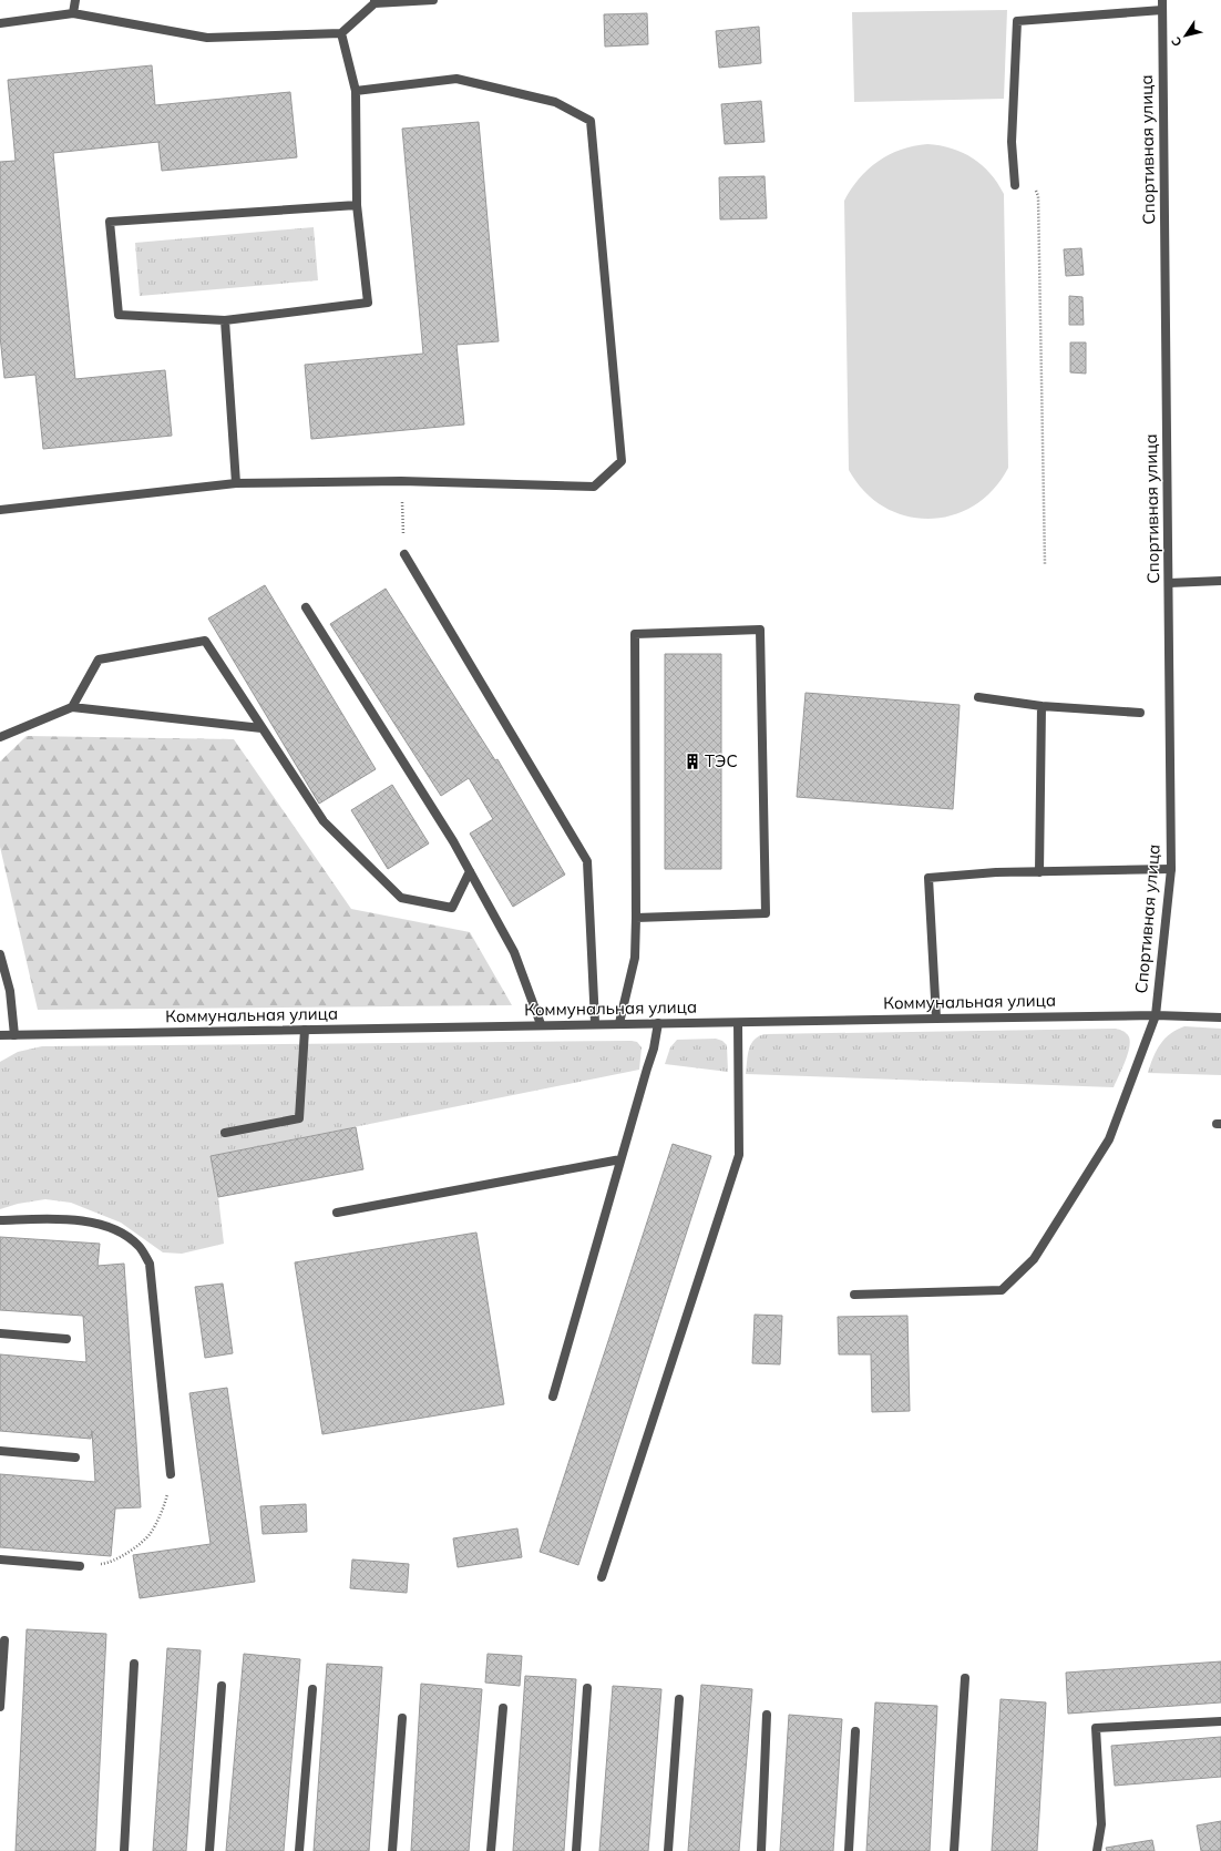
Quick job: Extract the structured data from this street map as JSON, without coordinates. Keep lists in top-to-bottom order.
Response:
{
  "streets": {
    "street": ["Спортивная улица", "Коммунальная улица"]
  },
  "crossings": [
    ["Спортивная улица", "Коммунальная улица"]
  ],
  "places": {
    "building": ["ТЭС"]
  },
  "north": "bottom left"
}
